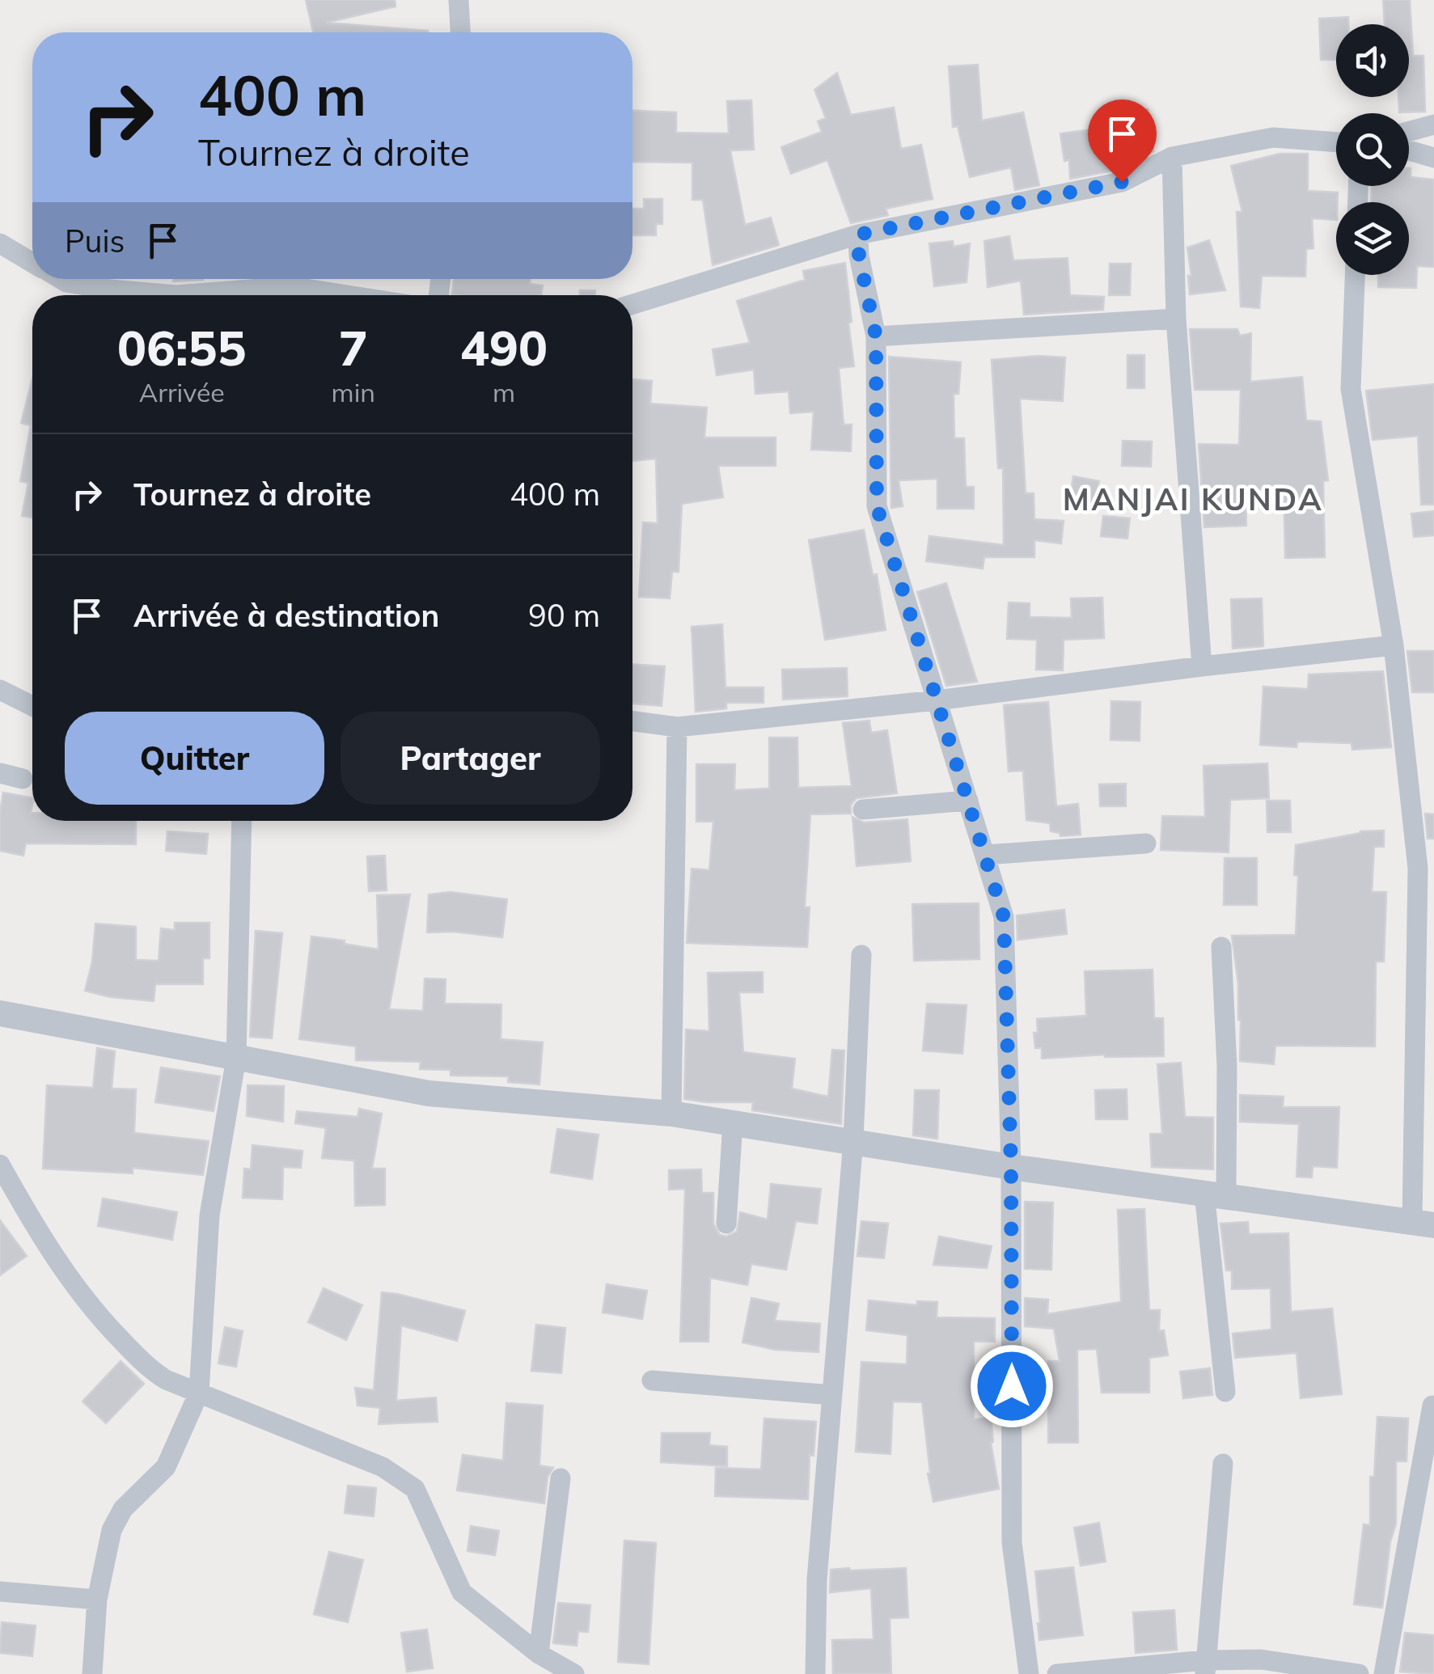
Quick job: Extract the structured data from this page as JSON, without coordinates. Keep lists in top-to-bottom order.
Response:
{
  "districts": ["MANJAI KUNDA"],
  "page": {
    "turn": ["400 m", "Tournez à droite"],
    "then": "Puis",
    "eta": [
      "06:55",
      "Arrivée",
      "7",
      "min",
      "490",
      "m"
    ],
    "list": [
      {
        "name": "Tournez à droite",
        "value": "400 m"
      },
      {
        "name": "Arrivée à destination",
        "value": "90 m"
      }
    ],
    "buttons": ["Quitter", "Partager"]
  }
}
